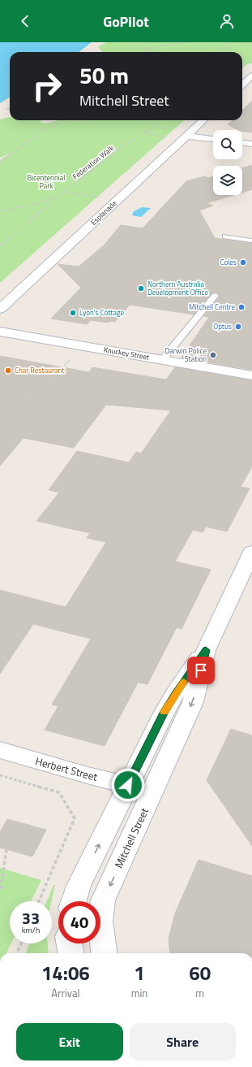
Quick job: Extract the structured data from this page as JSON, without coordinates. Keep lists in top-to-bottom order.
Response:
{
  "streets": {
    "street": [
      "Esplanade",
      "Knuckey Street",
      "Herbert Street",
      "Mitchell Street"
    ],
    "path": ["Federation Walk"]
  },
  "crossings": [
    ["Herbert Street", "Mitchell Street"]
  ],
  "parks": ["Bicentennial Park"],
  "places": [
    "Coles",
    "Northern Australia Development Office",
    "Mitchell Centre",
    "Lyon's Cottage",
    "Optus",
    "Darwin Police Station",
    "Char Restaurant"
  ],
  "page": {
    "header": "GoPilot",
    "turn": ["50 m", "Mitchell Street"],
    "speed": "33 km/h",
    "limit": "40",
    "eta": [
      "14:06",
      "Arrival",
      "1",
      "min",
      "60",
      "m"
    ],
    "buttons": ["Exit", "Share"]
  }
}
